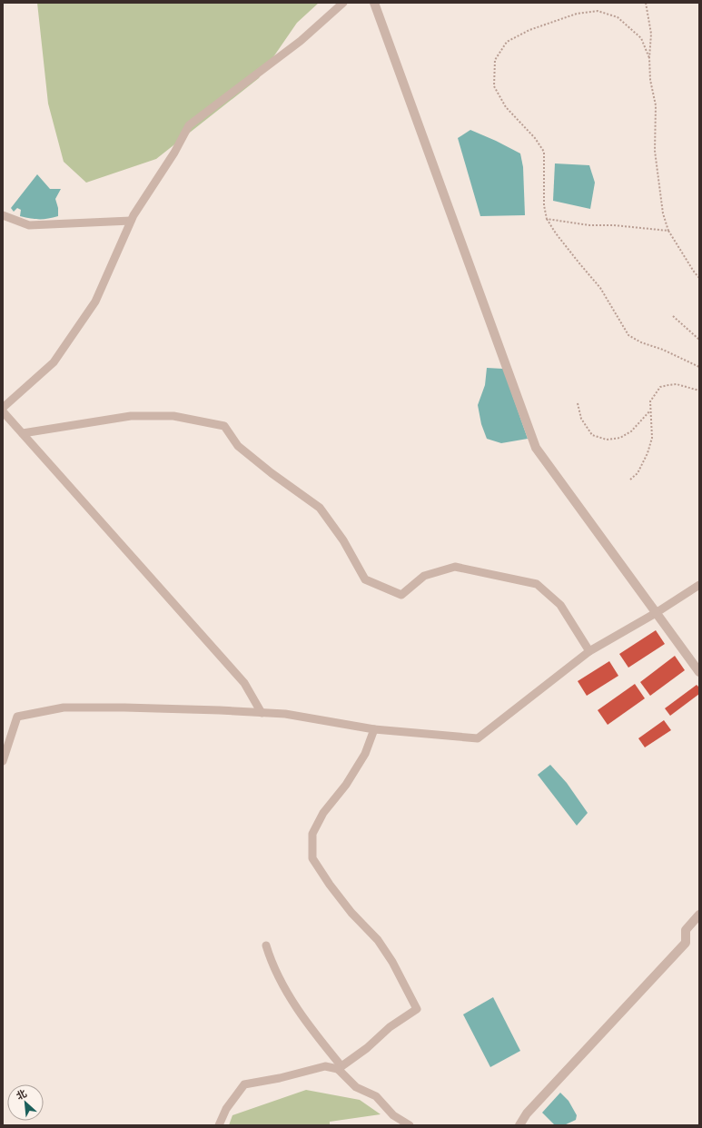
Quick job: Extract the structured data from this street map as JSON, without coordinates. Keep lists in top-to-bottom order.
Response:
{
  "north": "top left"
}
